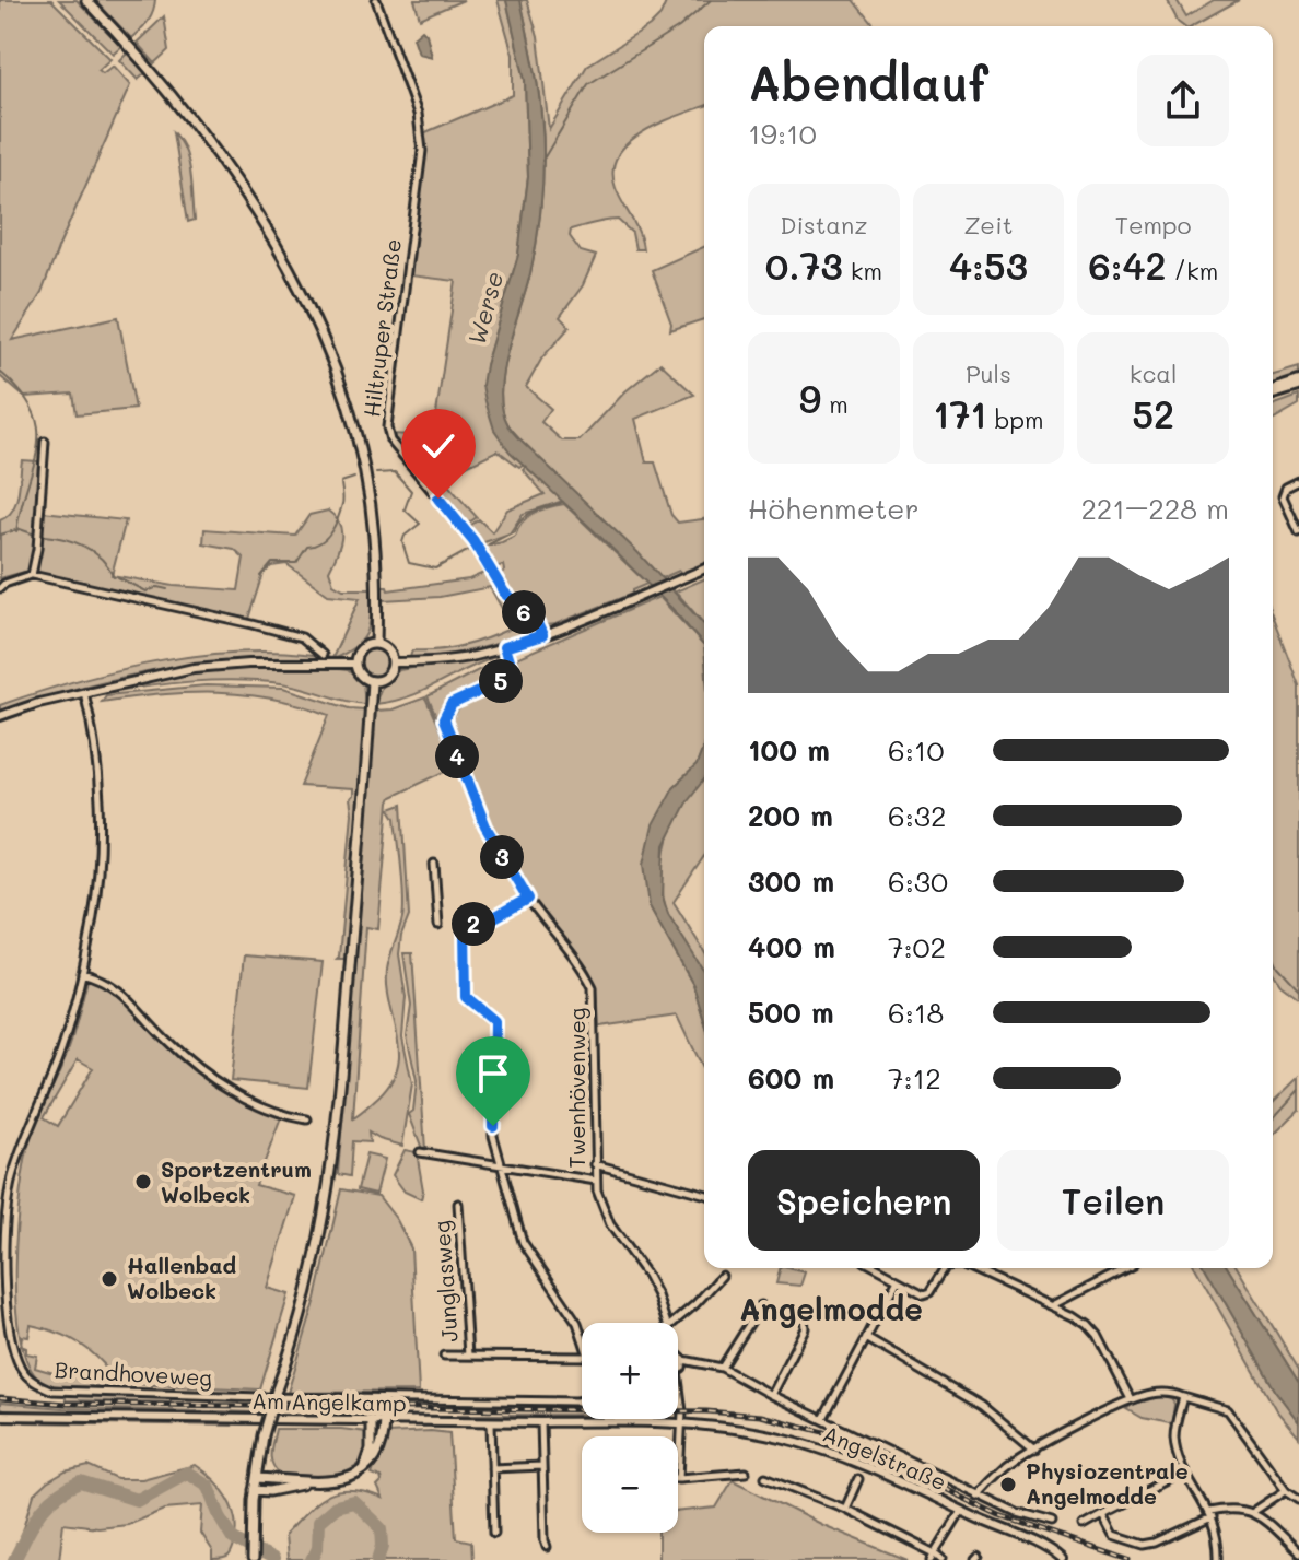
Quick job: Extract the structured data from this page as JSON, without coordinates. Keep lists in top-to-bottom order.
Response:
{
  "streets": {
    "street": [
      "Hiltruper Straße",
      "Twenhövenweg",
      "Junglasweg",
      "Brandhoveweg",
      "Am Angelkamp",
      "Angelstraße"
    ]
  },
  "crossings": [
    ["Am Angelkamp", "Angelstraße"]
  ],
  "districts": ["Angelmodde"],
  "water": ["Werse"],
  "places": ["Sportzentrum Wolbeck", "Hallenbad Wolbeck", "Physiozentrale Angelmodde"],
  "page": {
    "heading": ["Abendlauf", "19:10"],
    "stats": [
      ["Distanz", "0.73 km"],
      ["Zeit", "4:53"],
      ["Tempo", "6:42 /km"],
      ["9 m"],
      ["Puls", "171 bpm"],
      ["kcal", "52"]
    ],
    "chart": ["Höhenmeter", "221–228 m"],
    "pins": [
      "6",
      "5",
      "4",
      "3",
      "2"
    ],
    "list": [
      {
        "name": "100 m",
        "note": "6:10"
      },
      {
        "name": "200 m",
        "note": "6:32"
      },
      {
        "name": "300 m",
        "note": "6:30"
      },
      {
        "name": "400 m",
        "note": "7:02"
      },
      {
        "name": "500 m",
        "note": "6:18"
      },
      {
        "name": "600 m",
        "note": "7:12"
      }
    ],
    "buttons": ["Speichern", "Teilen"],
    "map_buttons": ["+", "−"]
  }
}
